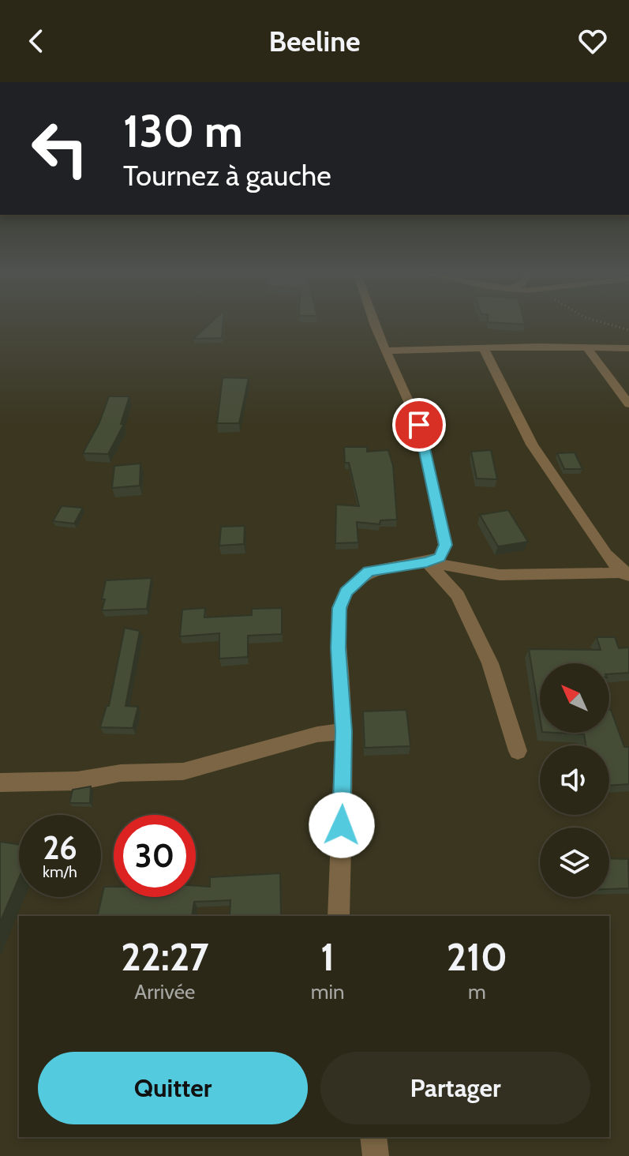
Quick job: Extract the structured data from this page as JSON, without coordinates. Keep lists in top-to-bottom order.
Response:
{
  "north": "top left",
  "page": {
    "header": "Beeline",
    "turn": ["130 m", "Tournez à gauche"],
    "speed": "26 km/h",
    "limit": "30",
    "eta": [
      "22:27",
      "Arrivée",
      "1",
      "min",
      "210",
      "m"
    ],
    "buttons": ["Quitter", "Partager"]
  }
}
